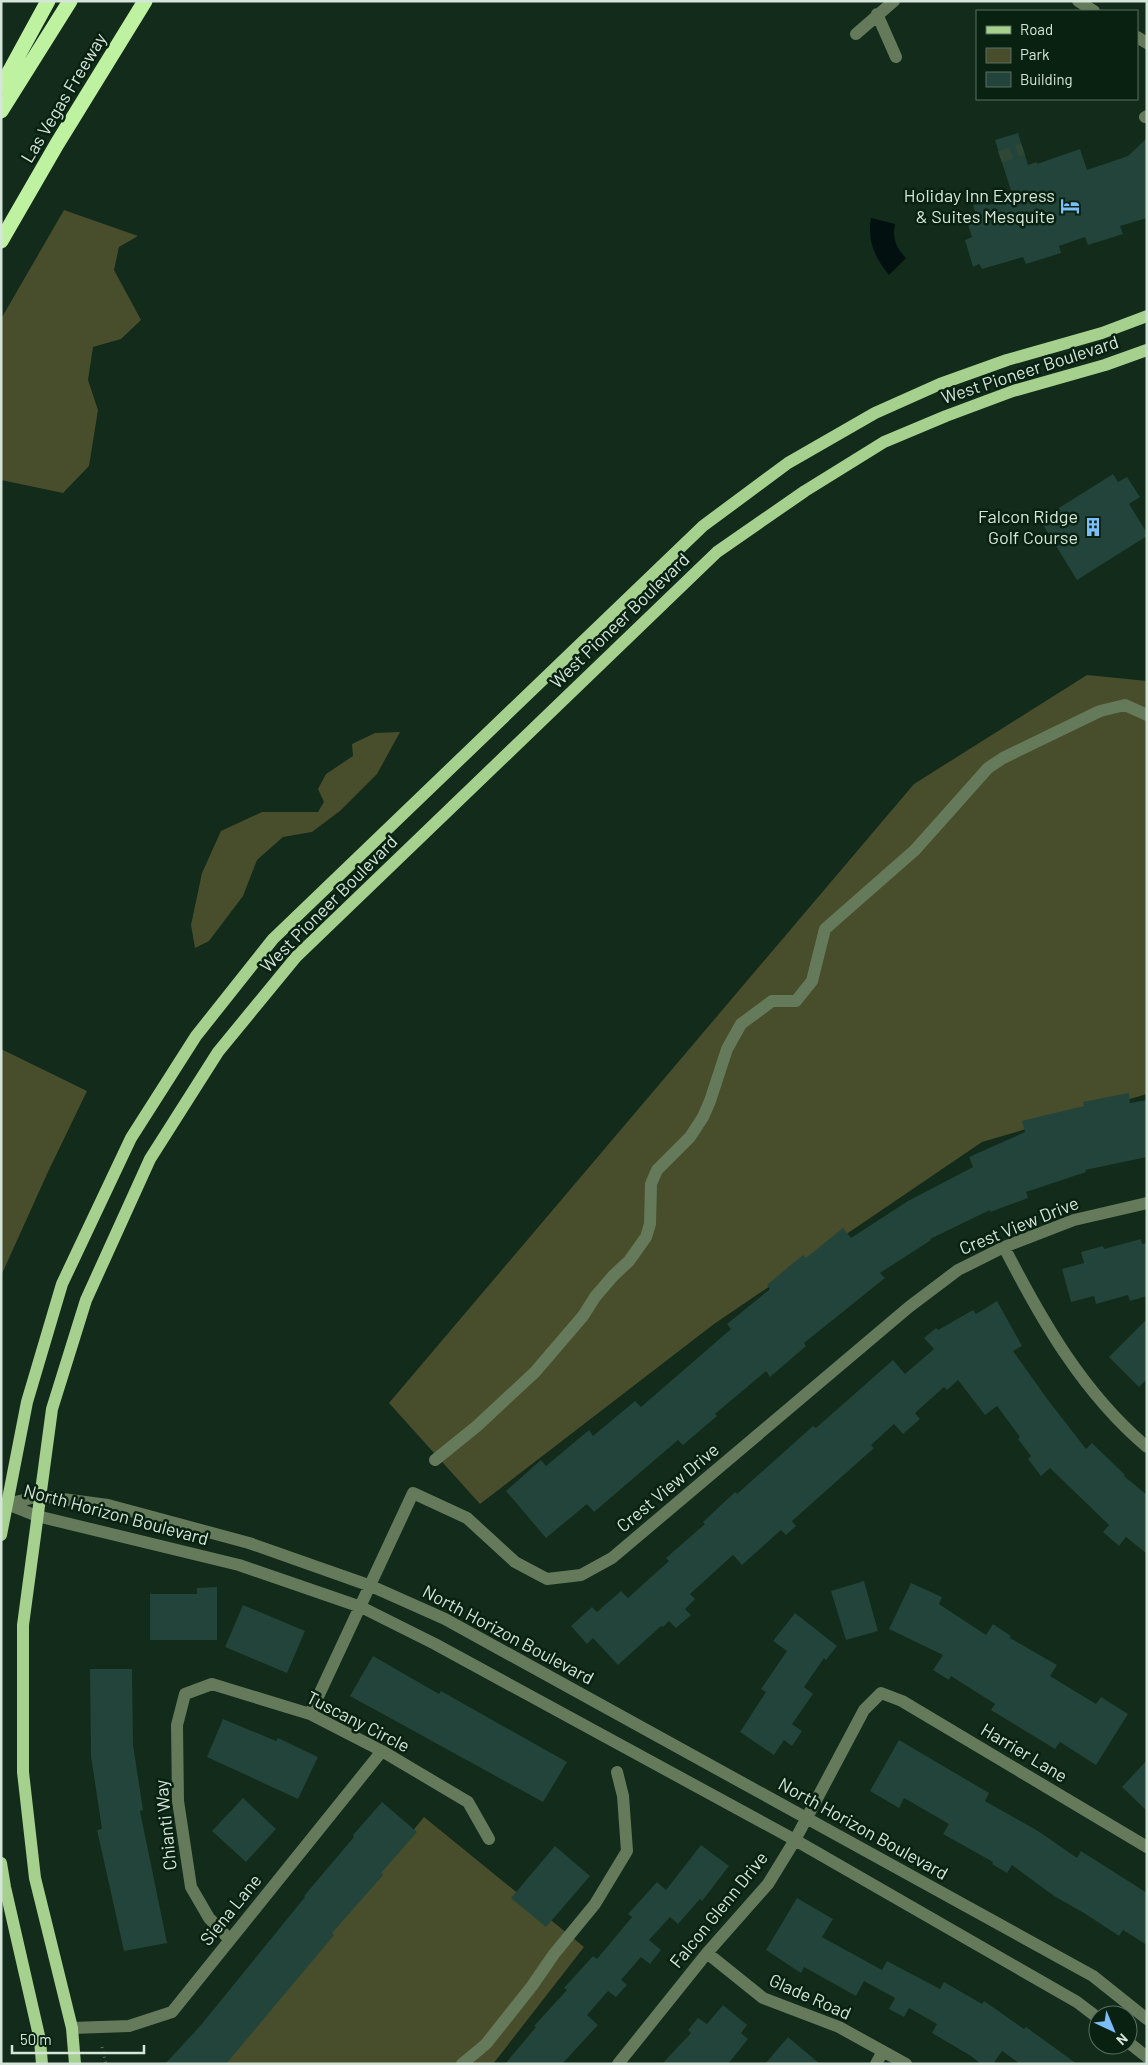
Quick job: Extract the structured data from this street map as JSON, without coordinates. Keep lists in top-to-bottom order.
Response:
{
  "streets": {
    "highway": ["Las Vegas Freeway"],
    "main road": ["West Pioneer Boulevard"],
    "street": [
      "Crest View Drive",
      "North Horizon Boulevard",
      "Tuscany Circle",
      "Harrier Lane",
      "Chianti Way",
      "Siena Lane",
      "Falcon Glenn Drive",
      "Glade Road"
    ]
  },
  "crossings": [
    ["West Pioneer Boulevard", "North Horizon Boulevard"],
    ["West Pioneer Boulevard", "Siena Lane"],
    ["Crest View Drive", "North Horizon Boulevard"],
    ["Crest View Drive", "Tuscany Circle"],
    ["North Horizon Boulevard", "Falcon Glenn Drive"],
    ["Tuscany Circle", "Chianti Way"],
    ["Tuscany Circle", "Siena Lane"],
    ["Harrier Lane", "Falcon Glenn Drive"],
    ["Chianti Way", "Siena Lane"],
    ["Falcon Glenn Drive", "Glade Road"]
  ],
  "places": {
    "hotel": ["Holiday Inn Express & Suites Mesquite"],
    "building": ["Falcon Ridge Golf Course"]
  },
  "legend": ["Road", "Park", "Building"],
  "scale_bar": "50 m",
  "north": "bottom right"
}
